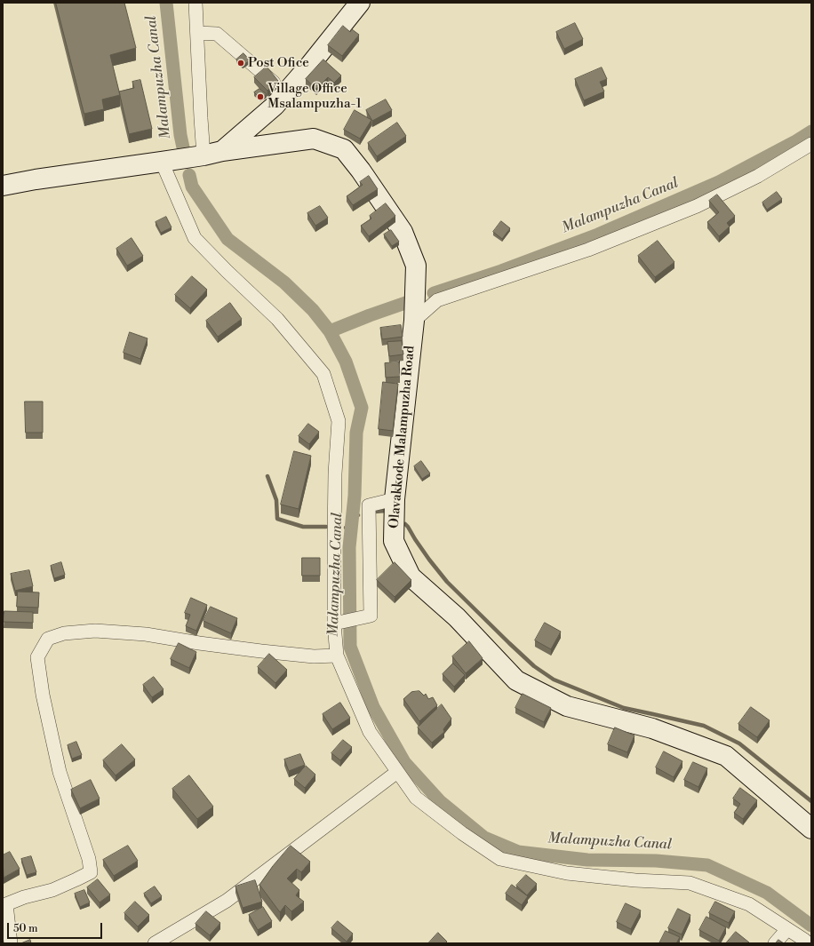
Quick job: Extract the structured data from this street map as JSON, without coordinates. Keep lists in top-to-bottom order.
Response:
{
  "streets": {
    "main road": ["Olavakkode Malampuzha Road"]
  },
  "water": ["Malampuzha Canal"],
  "places": ["Post Ofice", "Village Office Msalampuzha-1"],
  "scale_bar": "50 m"
}
